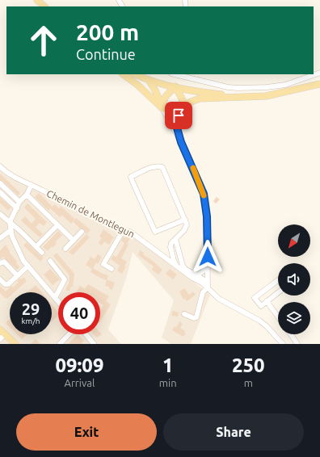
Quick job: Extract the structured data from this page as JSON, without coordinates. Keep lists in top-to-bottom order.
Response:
{
  "streets": {
    "street": ["Chemin de Montlegun"]
  },
  "north": "bottom left",
  "page": {
    "turn": ["200 m", "Continue"],
    "speed": "29 km/h",
    "limit": "40",
    "eta": [
      "09:09",
      "Arrival",
      "1",
      "min",
      "250",
      "m"
    ],
    "buttons": ["Exit", "Share"]
  }
}
